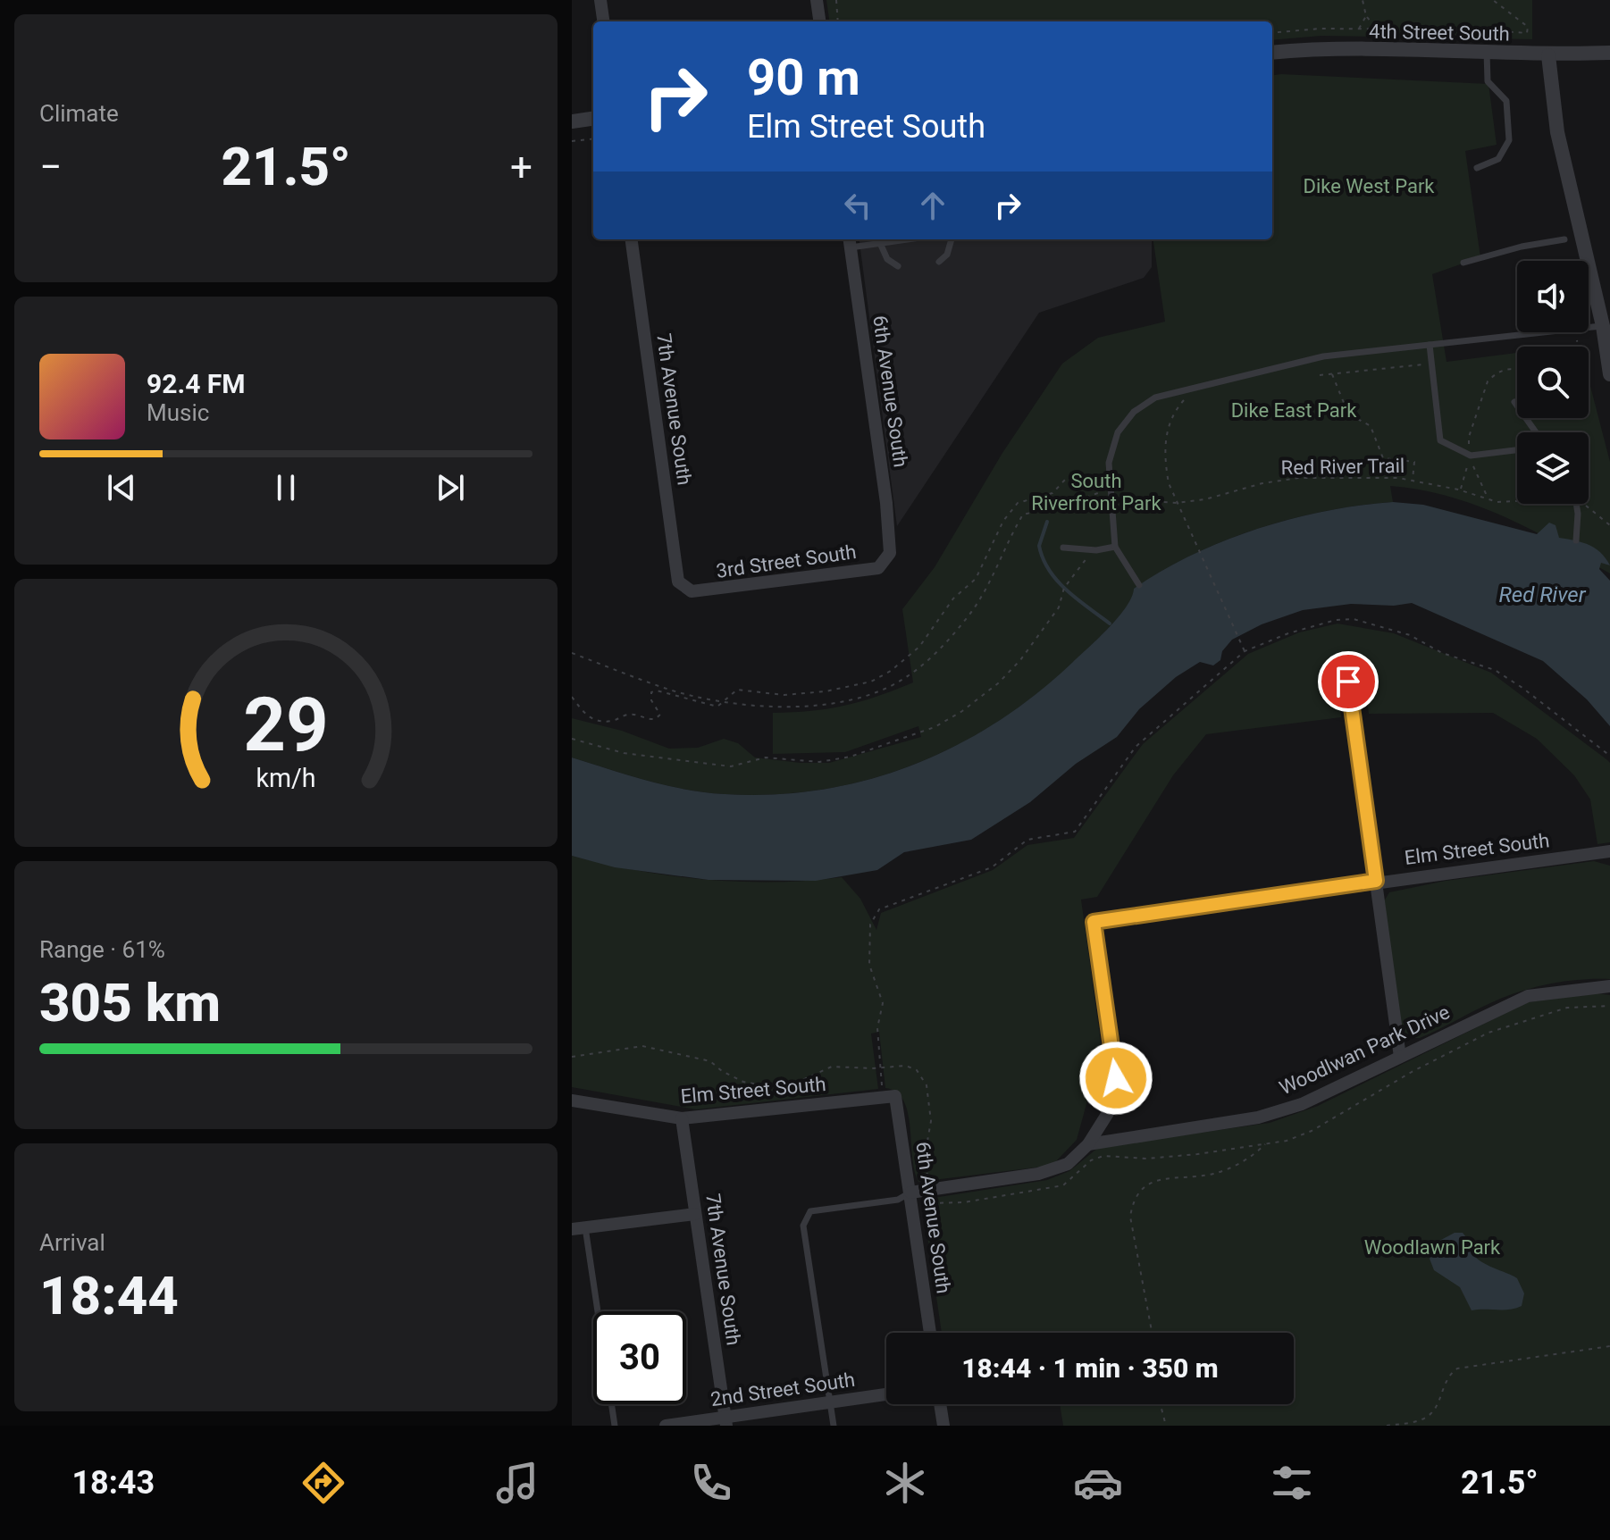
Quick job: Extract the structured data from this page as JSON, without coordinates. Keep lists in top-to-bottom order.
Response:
{
  "streets": {
    "street": [
      "4th Street South",
      "6th Avenue South",
      "7th Avenue South",
      "3rd Street South",
      "Elm Street South",
      "Woodlwan Park Drive",
      "2nd Street South"
    ],
    "path": ["Red River Trail"]
  },
  "crossings": [
    ["6th Avenue South", "3rd Street South"],
    ["6th Avenue South", "Elm Street South"],
    ["7th Avenue South", "3rd Street South"],
    ["7th Avenue South", "Elm Street South"],
    ["7th Avenue South", "2nd Street South"],
    ["Elm Street South", "Woodlwan Park Drive"]
  ],
  "water": ["Red River"],
  "parks": [
    "Dike West Park",
    "Dike East Park",
    "South Riverfront Park",
    "Woodlawn Park"
  ],
  "page": {
    "tile": [
      "Climate",
      ["Range · 61%", "305 km"],
      ["Arrival", "18:44"]
    ],
    "turn": ["90 m", "Elm Street South"],
    "heat": ["−", "21.5°", "+"],
    "song": ["92.4 FM", "Music"],
    "limit": "30",
    "trip": "18:44 · 1 min · 350 m",
    "tabs": ["18:43", "21.5°"],
    "gauge": ["29", "km/h"]
  }
}
